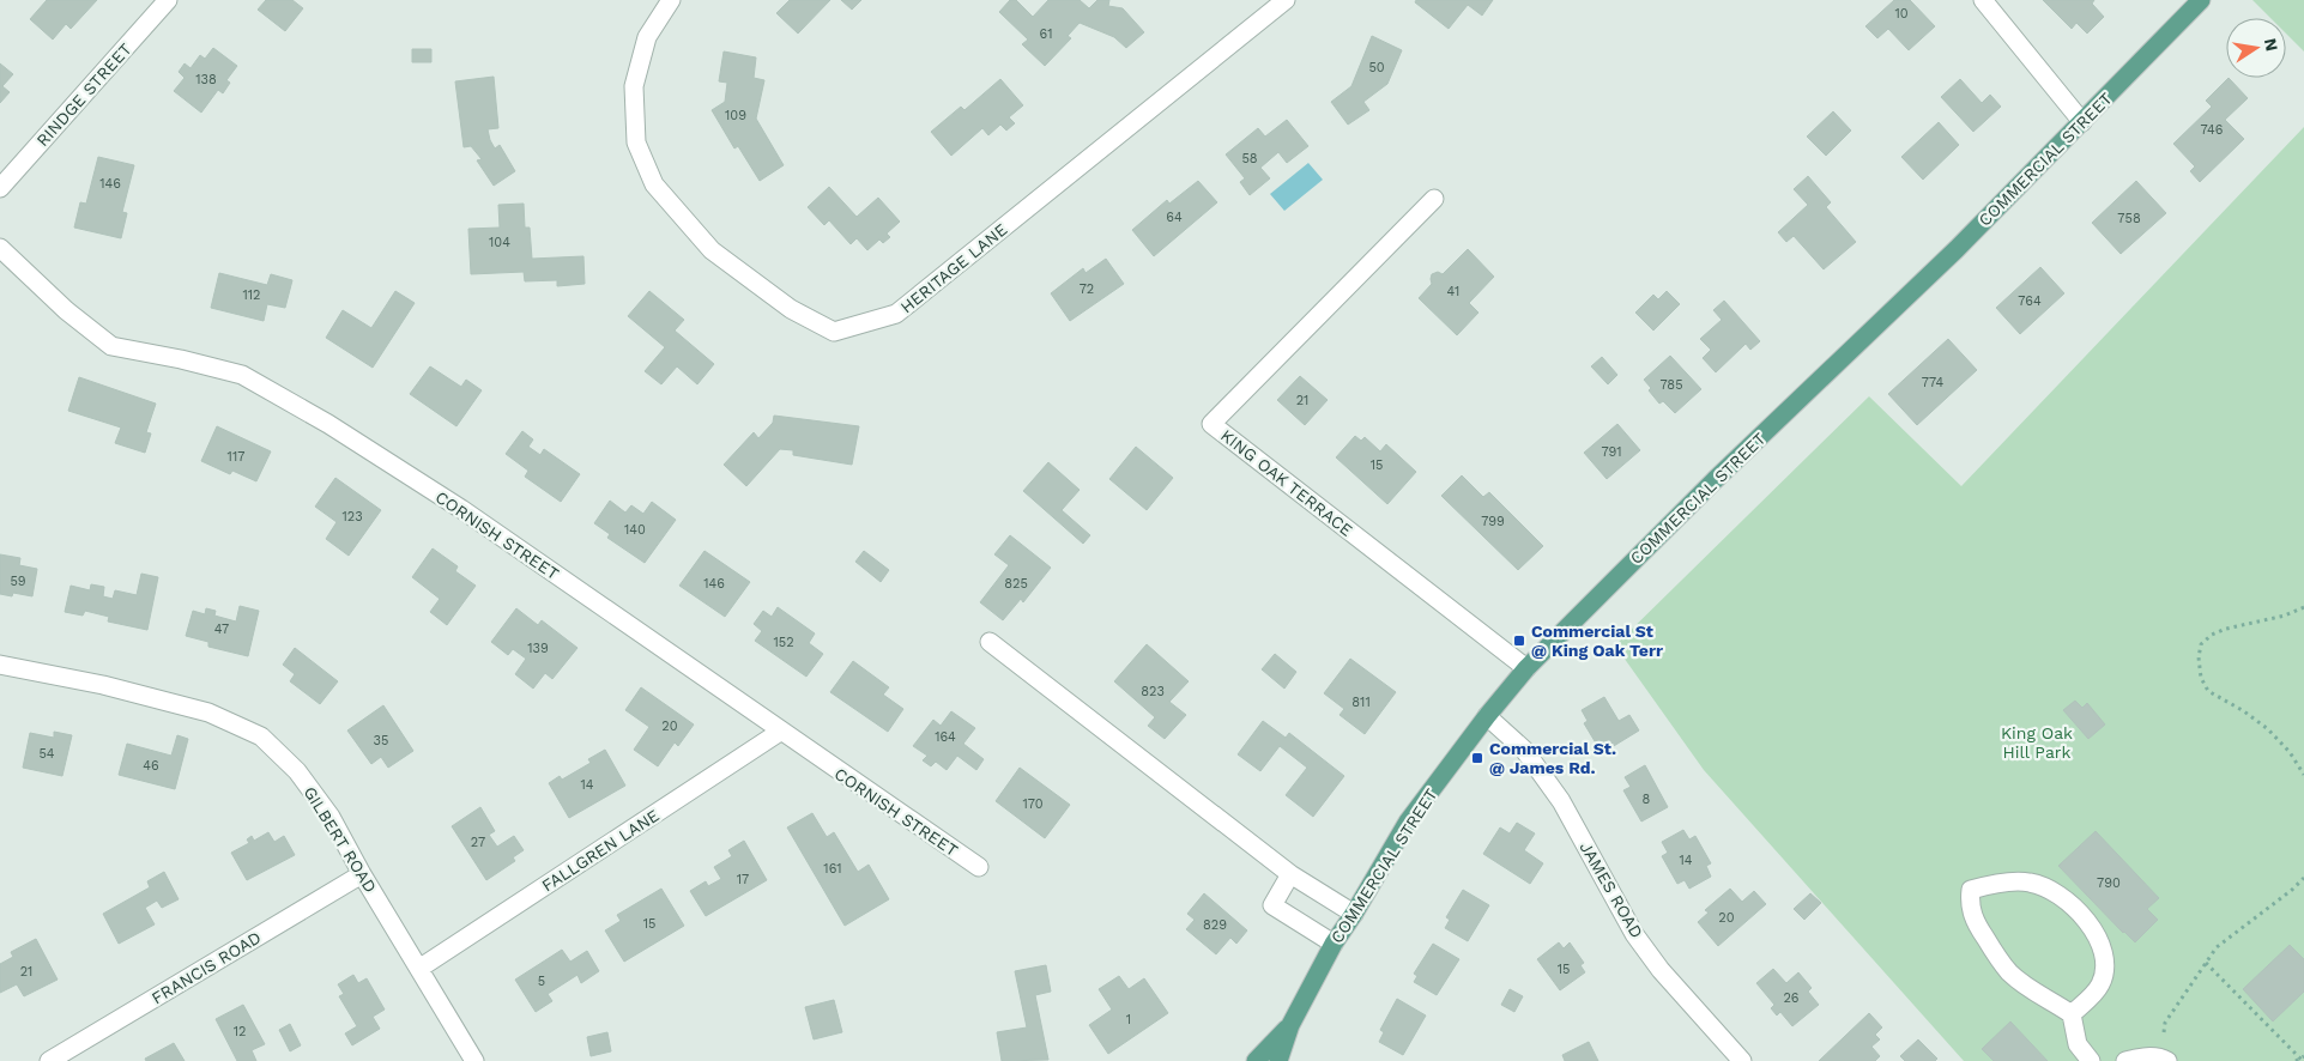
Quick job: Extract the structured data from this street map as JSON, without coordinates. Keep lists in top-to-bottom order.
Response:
{
  "streets": {
    "main road": ["COMMERCIAL STREET"],
    "street": [
      "RINDGE STREET",
      "HERITAGE LANE",
      "KING OAK TERRACE",
      "CORNISH STREET",
      "GILBERT ROAD",
      "FALLGREN LANE",
      "JAMES ROAD",
      "FRANCIS ROAD"
    ]
  },
  "crossings": [
    ["COMMERCIAL STREET", "KING OAK TERRACE"],
    ["COMMERCIAL STREET", "JAMES ROAD"],
    ["CORNISH STREET", "FALLGREN LANE"],
    ["GILBERT ROAD", "FALLGREN LANE"],
    ["GILBERT ROAD", "FRANCIS ROAD"]
  ],
  "parks": ["King Oak Hill Park"],
  "places": {
    "transit": ["Commercial St @ King Oak Terr", "Commercial St. @ James Rd."]
  },
  "house_numbers": [
    "10",
    "61",
    "50",
    "138",
    "109",
    "746",
    "58",
    "146",
    "64",
    "758",
    "104",
    "72",
    "41",
    "112",
    "764",
    "774",
    "785",
    "21",
    "791",
    "117",
    "15",
    "123",
    "799",
    "140",
    "59",
    "146",
    "825",
    "47",
    "152",
    "139",
    "823",
    "811",
    "20",
    "164",
    "35",
    "54",
    "46",
    "14",
    "8",
    "170",
    "27",
    "14",
    "161",
    "17",
    "790",
    "20",
    "15",
    "829",
    "15",
    "21",
    "5",
    "26",
    "1",
    "12"
  ],
  "north": "right"
}
